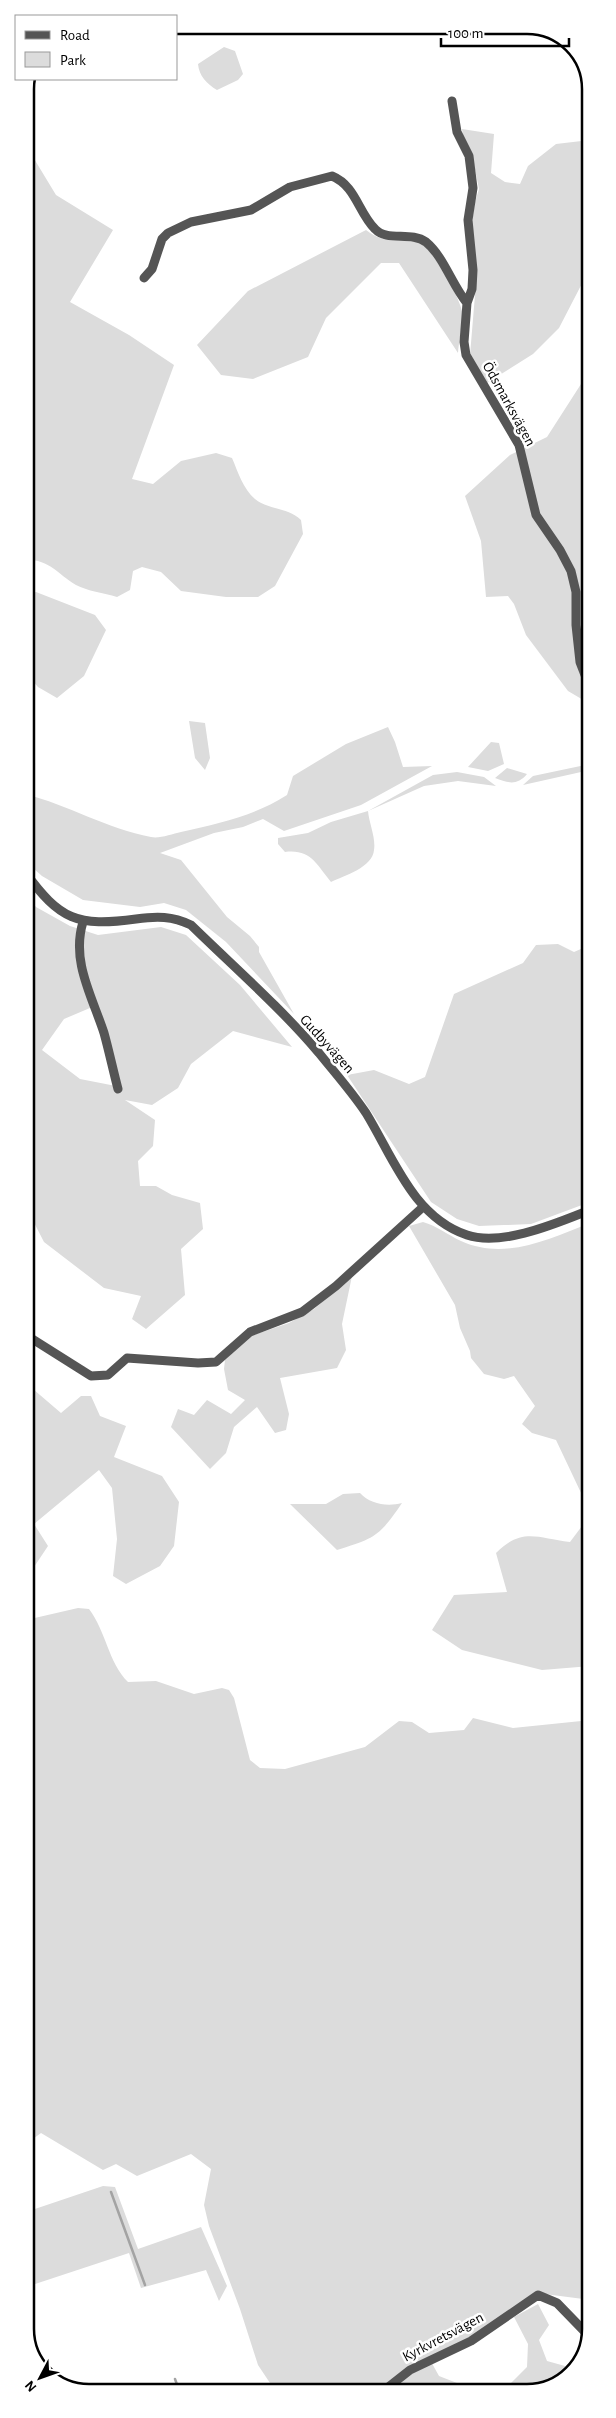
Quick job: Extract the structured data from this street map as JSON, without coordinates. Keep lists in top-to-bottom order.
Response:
{
  "streets": {
    "street": ["Ödsmarksvägen", "Gudbyvägen", "Kyrkvretsvägen"]
  },
  "legend": ["Road", "Park"],
  "scale_bar": "100 m",
  "north": "bottom left"
}
